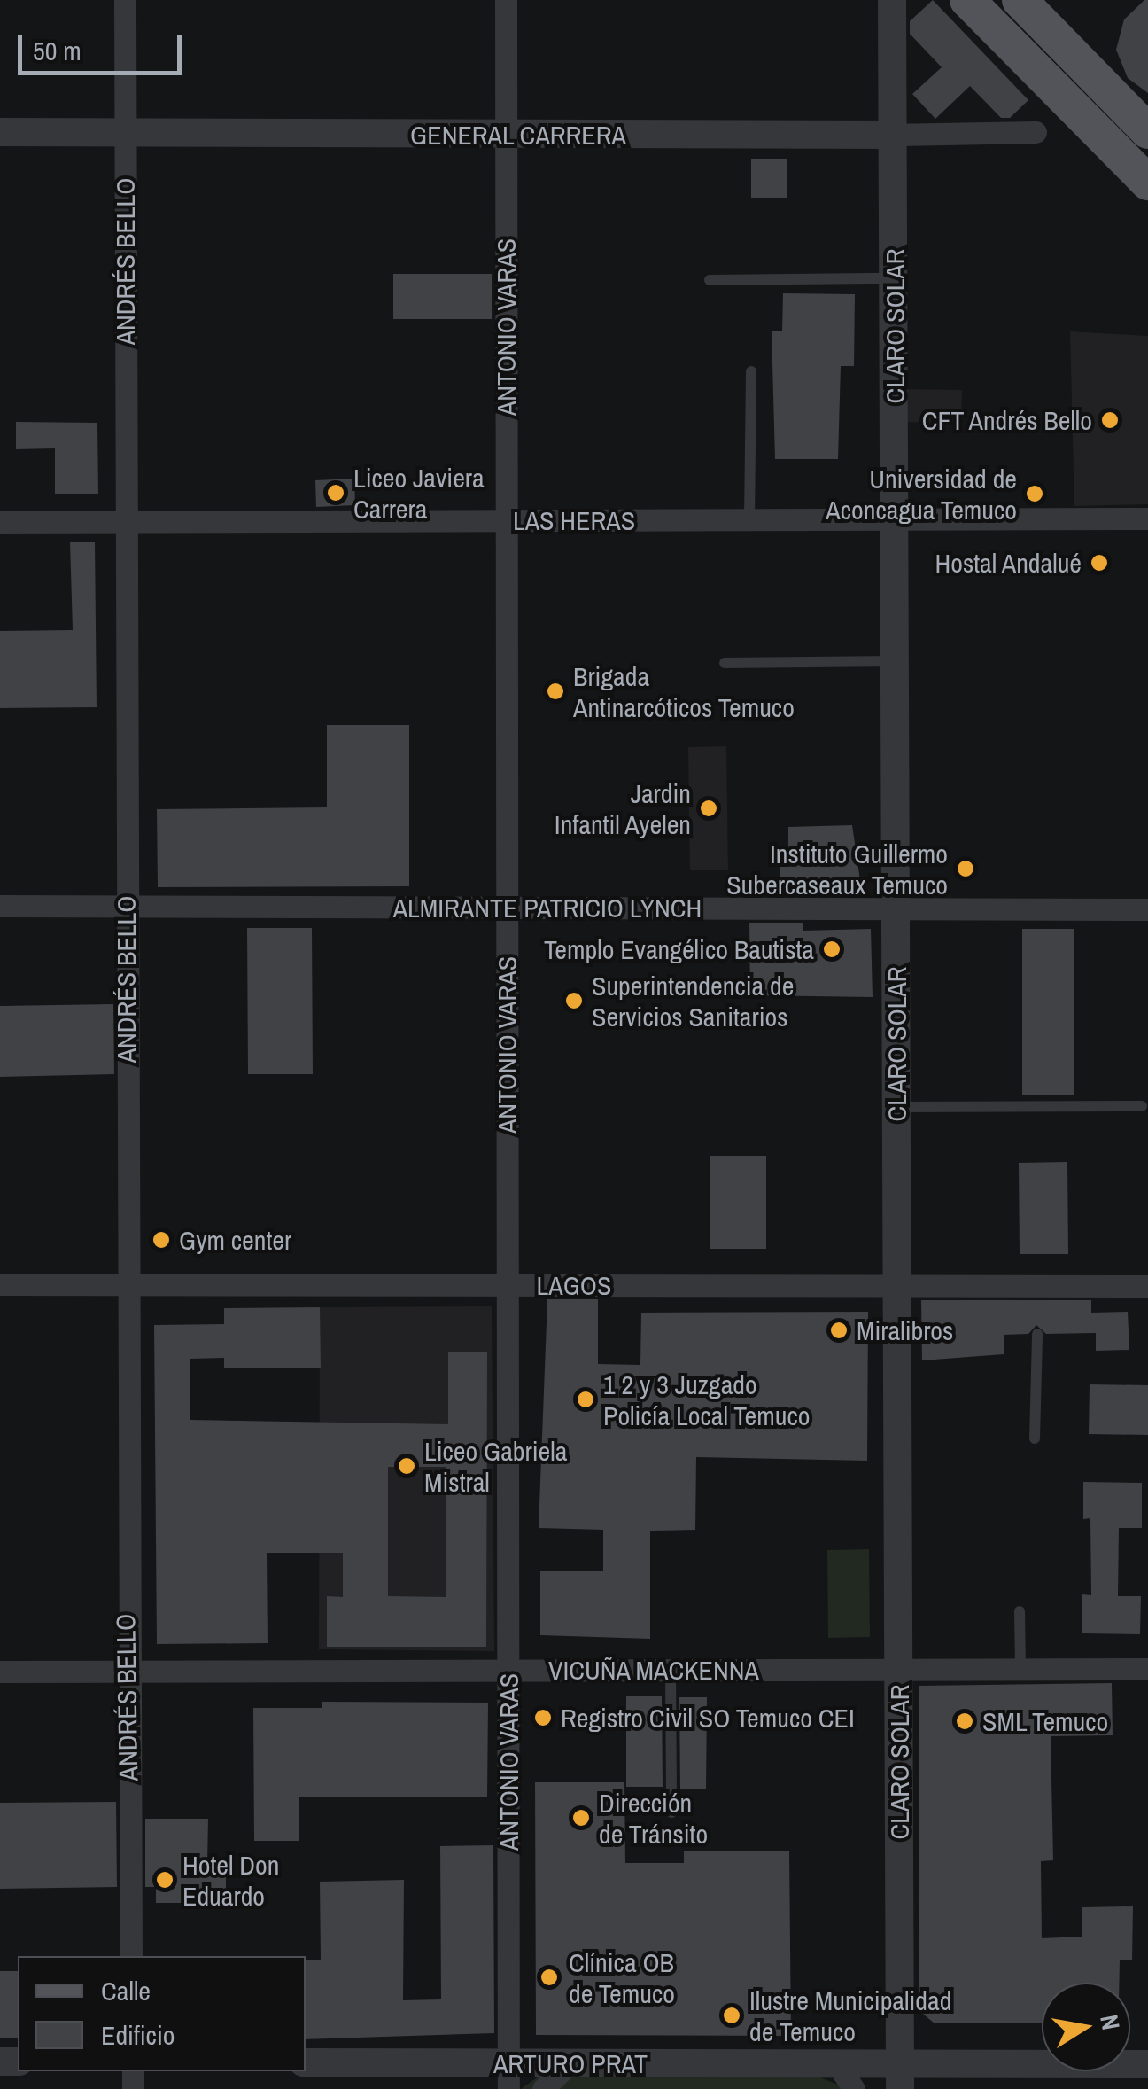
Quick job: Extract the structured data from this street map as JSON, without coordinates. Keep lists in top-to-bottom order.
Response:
{
  "streets": {
    "street": [
      "GENERAL CARRERA",
      "ANDRÉS BELLO",
      "CLARO SOLAR",
      "ANTONIO VARAS",
      "LAS HERAS",
      "ALMIRANTE PATRICIO LYNCH",
      "LAGOS",
      "VICUÑA MACKENNA",
      "ARTURO PRAT"
    ]
  },
  "crossings": [
    ["GENERAL CARRERA", "ANDRÉS BELLO"],
    ["GENERAL CARRERA", "CLARO SOLAR"],
    ["GENERAL CARRERA", "ANTONIO VARAS"],
    ["ANDRÉS BELLO", "LAS HERAS"],
    ["ANDRÉS BELLO", "ALMIRANTE PATRICIO LYNCH"],
    ["ANDRÉS BELLO", "LAGOS"],
    ["ANDRÉS BELLO", "VICUÑA MACKENNA"],
    ["CLARO SOLAR", "LAS HERAS"],
    ["CLARO SOLAR", "ALMIRANTE PATRICIO LYNCH"],
    ["CLARO SOLAR", "LAGOS"],
    ["CLARO SOLAR", "VICUÑA MACKENNA"],
    ["CLARO SOLAR", "ARTURO PRAT"],
    ["ANTONIO VARAS", "LAS HERAS"],
    ["ANTONIO VARAS", "ALMIRANTE PATRICIO LYNCH"],
    ["ANTONIO VARAS", "LAGOS"],
    ["ANTONIO VARAS", "VICUÑA MACKENNA"],
    ["ANTONIO VARAS", "ARTURO PRAT"]
  ],
  "places": [
    "CFT Andrés Bello",
    "Liceo Javiera Carrera",
    "Universidad de Aconcagua Temuco",
    "Hostal Andalué",
    "Brigada Antinarcóticos Temuco",
    "Jardin Infantil Ayelen",
    "Instituto Guillermo Subercaseaux Temuco",
    "Templo Evangélico Bautista",
    "Superintendencia de Servicios Sanitarios",
    "Gym center",
    "Miralibros",
    "1 2 y 3 Juzgado Policía Local Temuco",
    "Liceo Gabriela Mistral",
    "Registro Civil SO Temuco CEI",
    "SML Temuco",
    "Dirección de Tránsito",
    "Hotel Don Eduardo",
    "Clínica OB de Temuco",
    "Ilustre Municipalidad de Temuco"
  ],
  "legend": ["Calle", "Edificio"],
  "scale_bar": "50 m",
  "north": "right"
}
